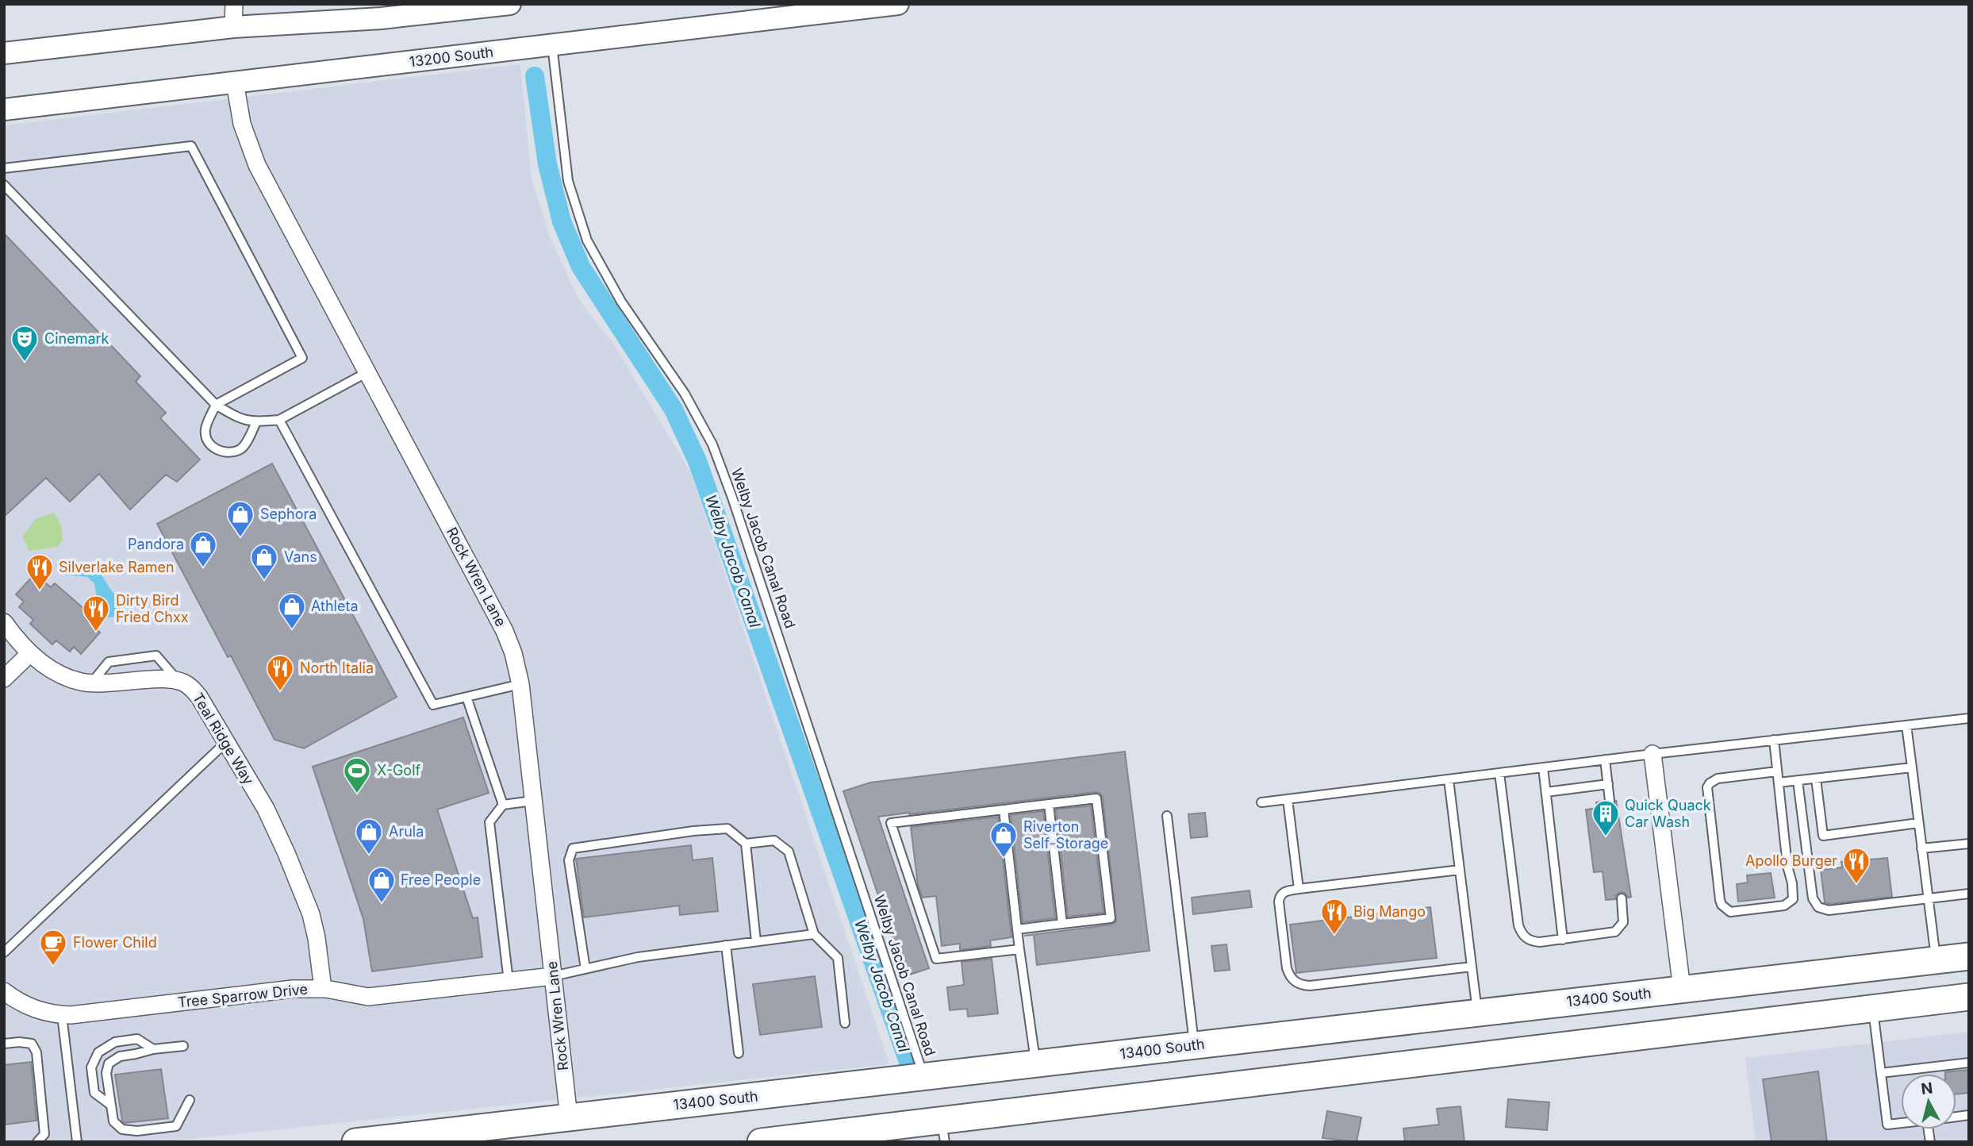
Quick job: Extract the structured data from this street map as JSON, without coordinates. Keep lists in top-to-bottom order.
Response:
{
  "streets": {
    "main road": ["13400 South"],
    "street": [
      "13200 South",
      "Rock Wren Lane",
      "Teal Ridge Way",
      "Tree Sparrow Drive"
    ],
    "lane": ["Welby Jacob Canal Road"]
  },
  "crossings": [
    ["13200 South", "Welby Jacob Canal Road"],
    ["13200 South", "Rock Wren Lane"],
    ["Welby Jacob Canal Road", "13400 South"],
    ["Rock Wren Lane", "Tree Sparrow Drive"],
    ["Rock Wren Lane", "13400 South"],
    ["Teal Ridge Way", "Tree Sparrow Drive"]
  ],
  "water": ["Welby Jacob Canal"],
  "places": {
    "theatre": ["Cinemark"],
    "shop": [
      "Sephora",
      "Pandora",
      "Vans",
      "Athleta",
      "Arula",
      "Riverton Self-Storage",
      "Free People"
    ],
    "restaurant": [
      "Silverlake Ramen",
      "Dirty Bird Fried Chxx",
      "North Italia",
      "Apollo Burger",
      "Big Mango"
    ],
    "sports": ["X-Golf"],
    "building": ["Quick Quack Car Wash"],
    "cafe": ["Flower Child"]
  },
  "north": "top"
}
